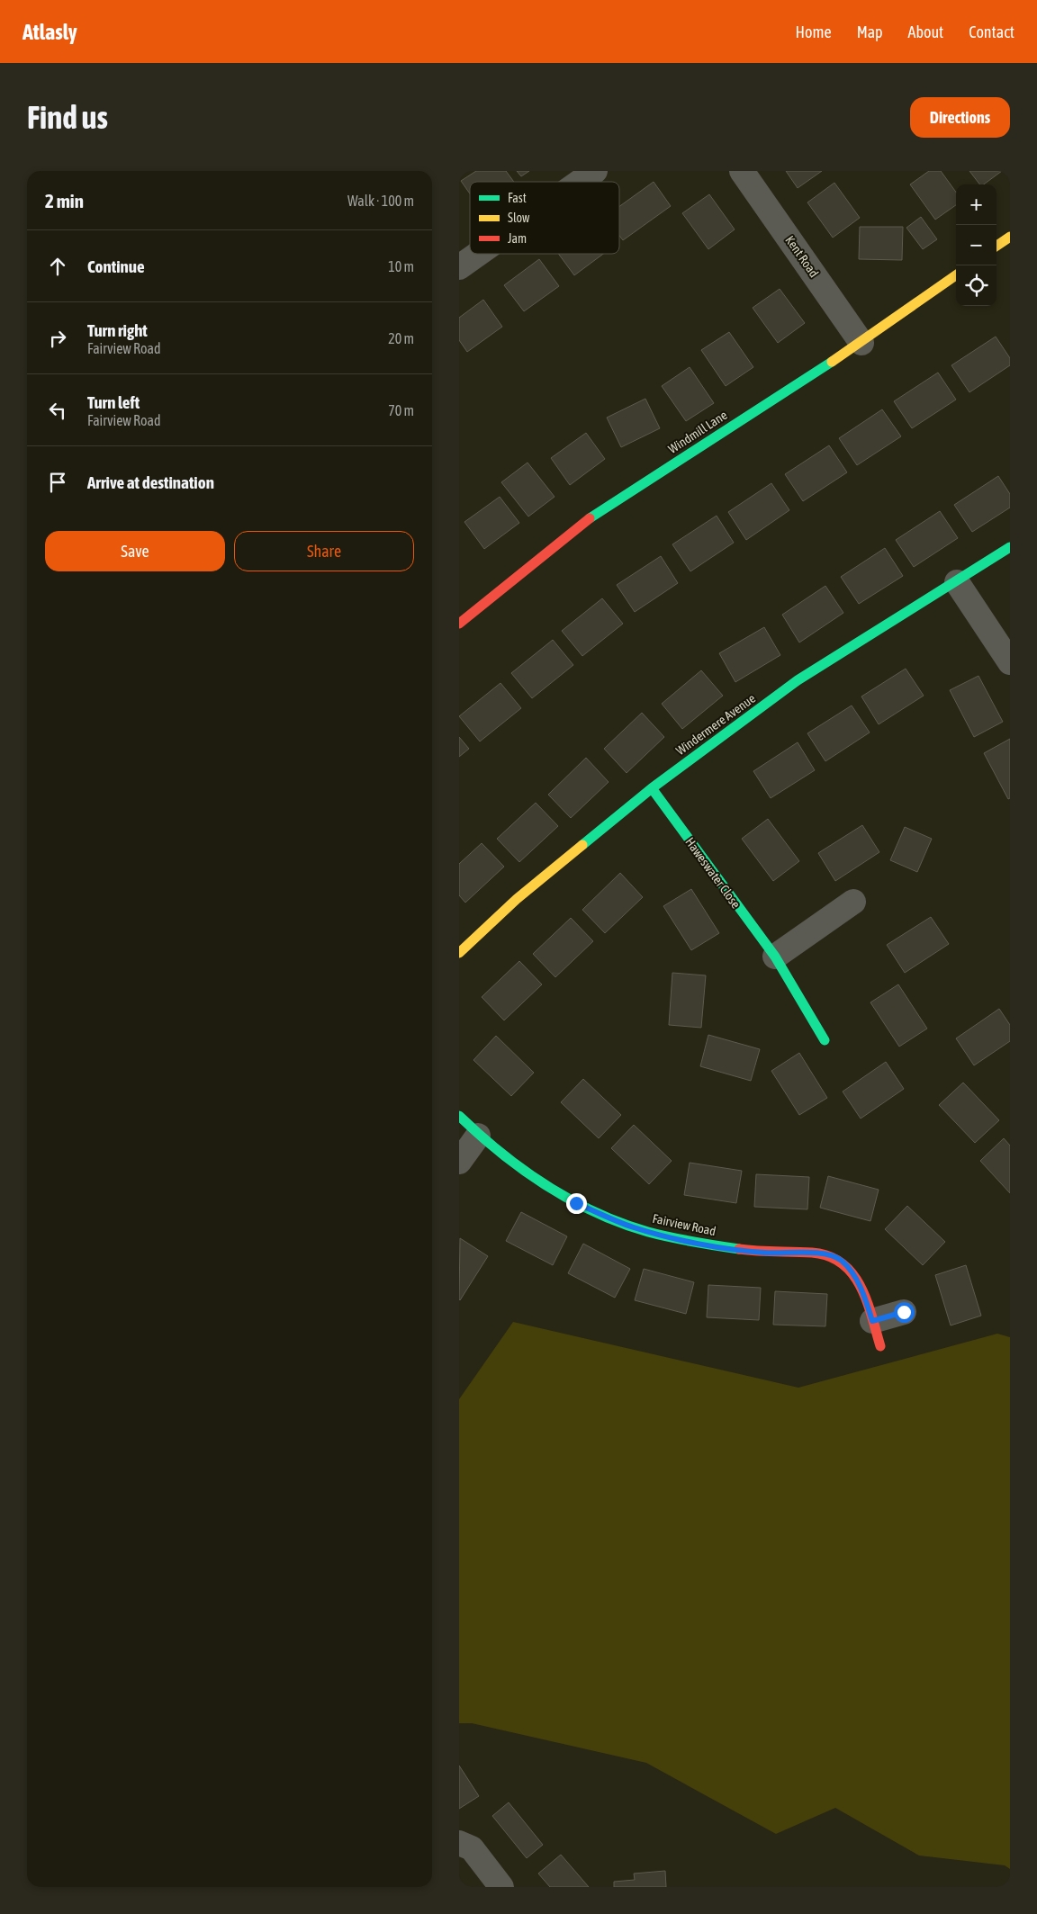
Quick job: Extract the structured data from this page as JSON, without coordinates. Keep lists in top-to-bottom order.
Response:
{
  "streets": {
    "street": [
      "Kent Road",
      "Windmill Lane",
      "Windermere Avenue",
      "Haweswater Close",
      "Fairview Road"
    ]
  },
  "crossings": [
    ["Kent Road", "Windmill Lane"],
    ["Windermere Avenue", "Haweswater Close"]
  ],
  "legend": ["Fast", "Slow", "Jam"],
  "page": {
    "header": "Atlasly",
    "nav": [
      "Home",
      "Map",
      "About",
      "Contact"
    ],
    "buttons": [
      "Directions",
      ["Save", "Share"]
    ],
    "title": "Find us",
    "heading": ["2 min", "Walk · 100 m"],
    "map_buttons": ["+", "−"],
    "list": [
      ["Continue", "10 m"],
      ["Turn right", "Fairview Road", "20 m"],
      ["Turn left", "Fairview Road", "70 m"],
      "Arrive at destination"
    ]
  }
}
